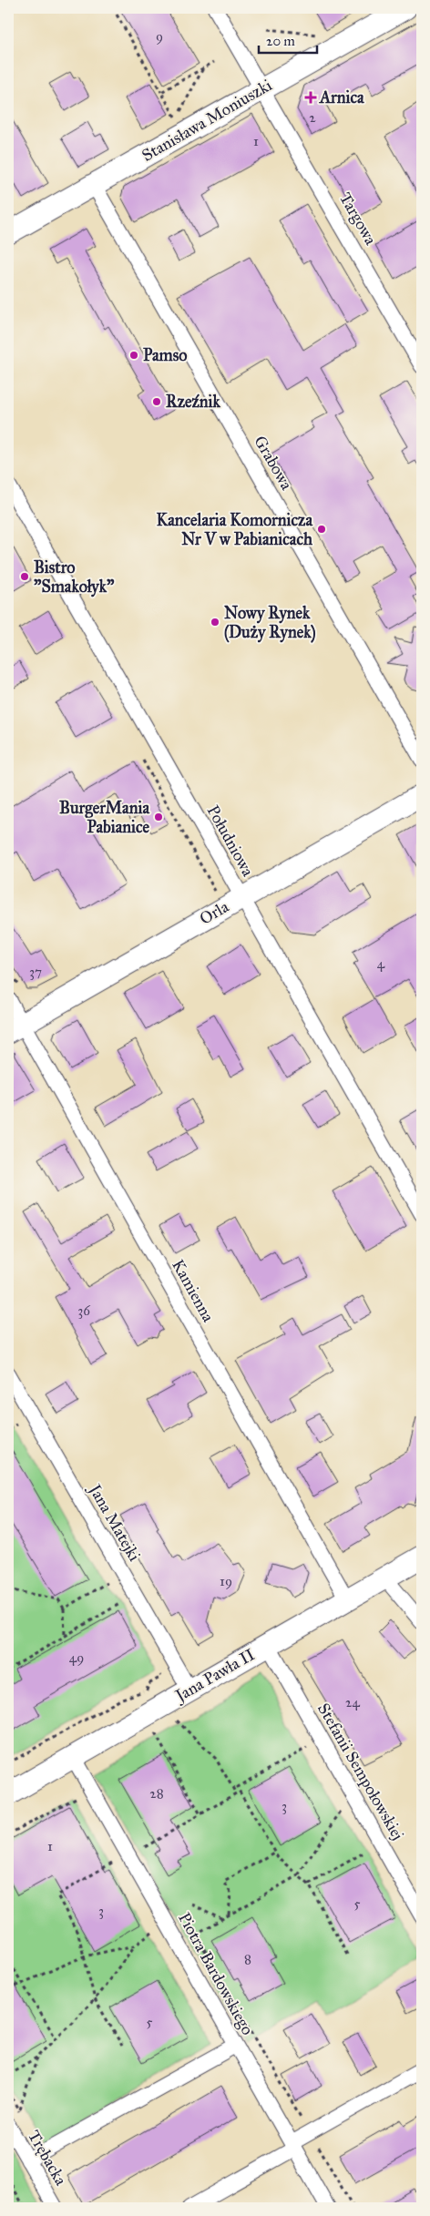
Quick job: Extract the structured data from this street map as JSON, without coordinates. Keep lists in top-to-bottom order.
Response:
{
  "streets": {
    "street": [
      "Stanisława Moniuszki",
      "Targowa",
      "Grabowa",
      "Południowa",
      "Orla",
      "Kamienna",
      "Jana Matejki",
      "Jana Pawła II",
      "Stefanii Sempołowskiej",
      "Piotra Bardowskiego",
      "Trębacka"
    ]
  },
  "crossings": [
    ["Stanisława Moniuszki", "Targowa"],
    ["Stanisława Moniuszki", "Grabowa"],
    ["Południowa", "Orla"],
    ["Orla", "Kamienna"],
    ["Kamienna", "Jana Pawła II"],
    ["Jana Matejki", "Jana Pawła II"],
    ["Jana Pawła II", "Stefanii Sempołowskiej"],
    ["Jana Pawła II", "Piotra Bardowskiego"]
  ],
  "places": {
    "health": ["Arnica"],
    "other": [
      "Pamso",
      "Rzeźnik",
      "Kancelaria Komornicza Nr V w Pabianicach",
      "Bistro \"Smakołyk\"",
      "Nowy Rynek (Duży Rynek)",
      "BurgerMania Pabianice"
    ]
  },
  "house_numbers": [
    "9",
    "2",
    "1",
    "4",
    "37",
    "36",
    "19",
    "49",
    "24",
    "28",
    "3",
    "1",
    "5",
    "3",
    "8",
    "5"
  ],
  "scale_bar": "20 m"
}
